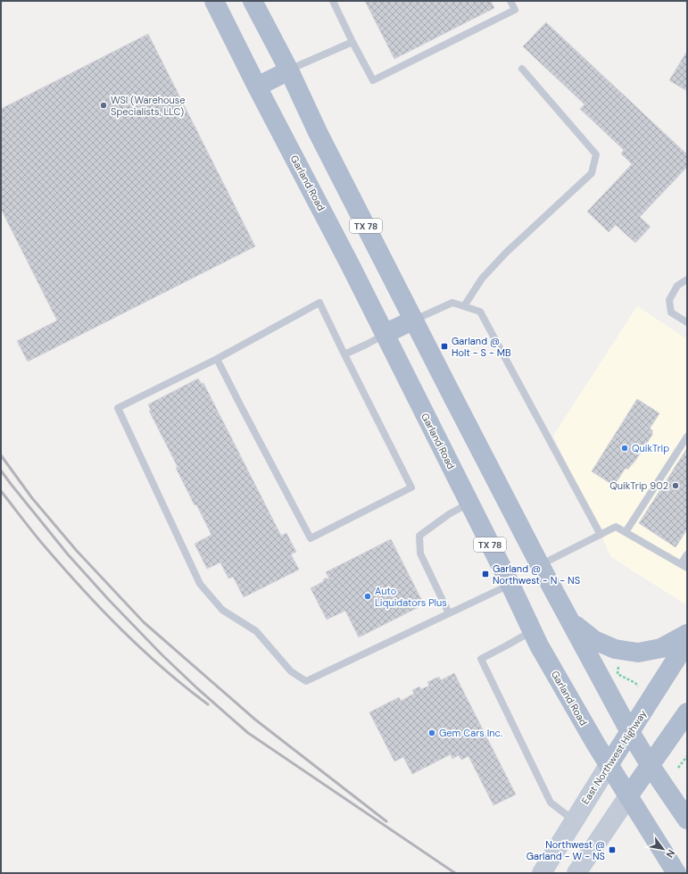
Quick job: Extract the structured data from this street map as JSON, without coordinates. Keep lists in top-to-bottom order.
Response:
{
  "streets": {
    "main road": ["Garland Road", "TX 78", "East Northwest Highway"]
  },
  "crossings": [
    ["Garland Road", "East Northwest Highway"],
    ["TX 78", "East Northwest Highway"]
  ],
  "places": {
    "other": [
      "WSI (Warehouse Specialists, LLC)",
      "QuikTrip",
      "QuikTrip 902",
      "Auto Liquidators Plus",
      "Gem Cars Inc."
    ],
    "transit": ["Garland @ Holt - S - MB", "Garland @ Northwest - N - NS", "Northwest @ Garland - W - NS"]
  },
  "north": "bottom right"
}
